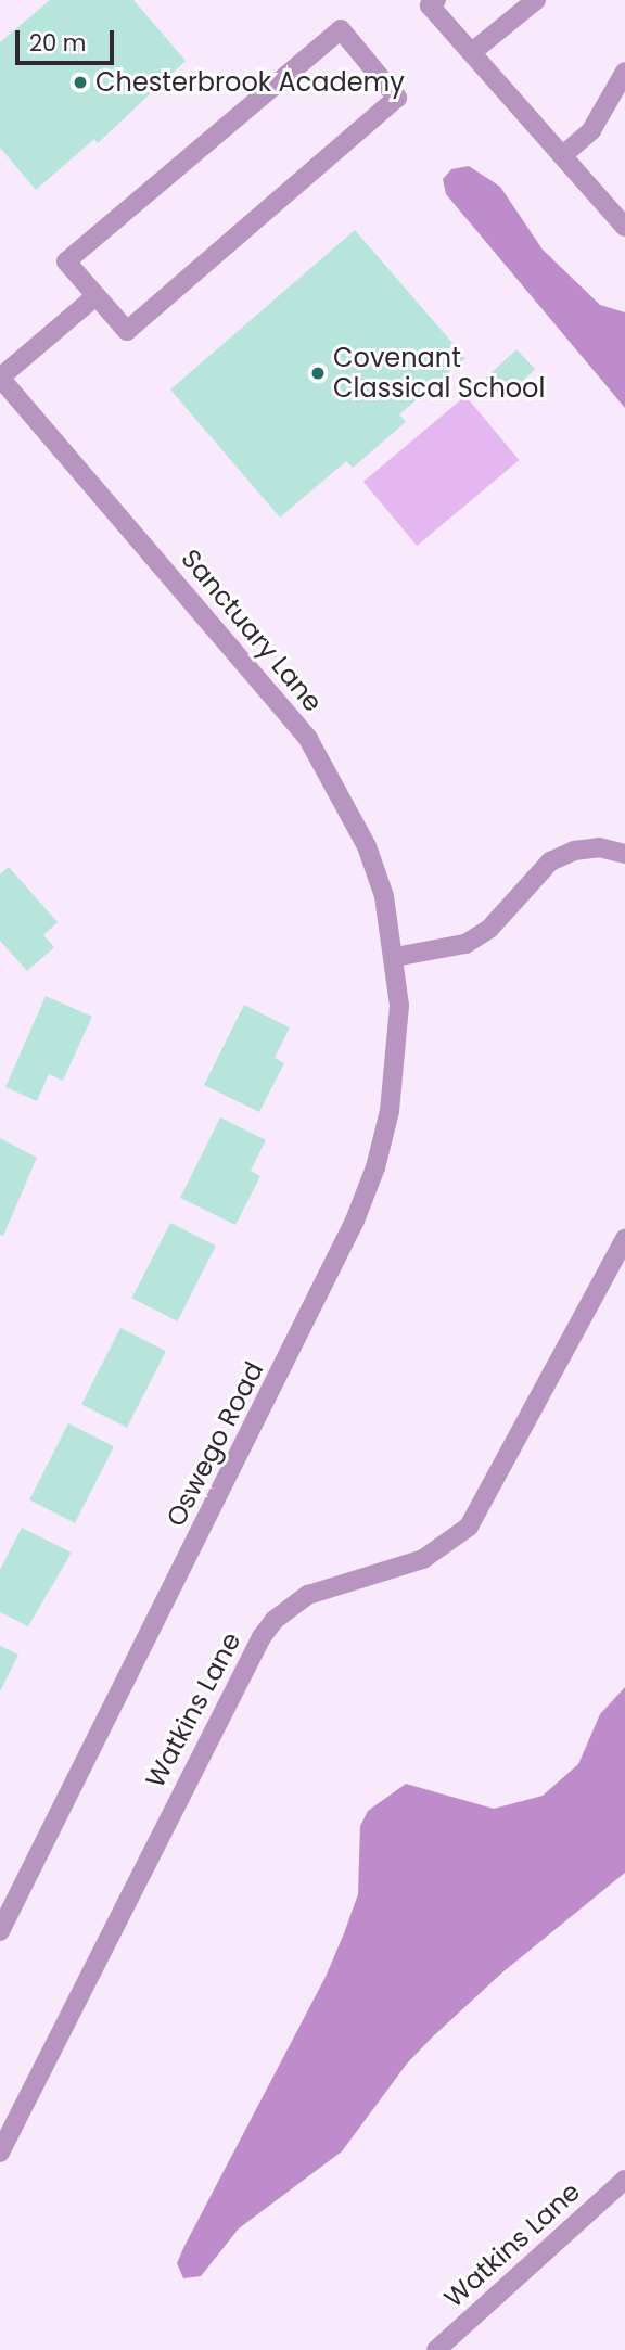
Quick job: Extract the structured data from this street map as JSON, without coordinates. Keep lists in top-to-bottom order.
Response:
{
  "streets": {
    "street": ["Sanctuary Lane", "Oswego Road", "Watkins Lane"]
  },
  "crossings": [
    ["Sanctuary Lane", "Oswego Road"]
  ],
  "places": ["Chesterbrook Academy", "Covenant Classical School"],
  "scale_bar": "20 m"
}
